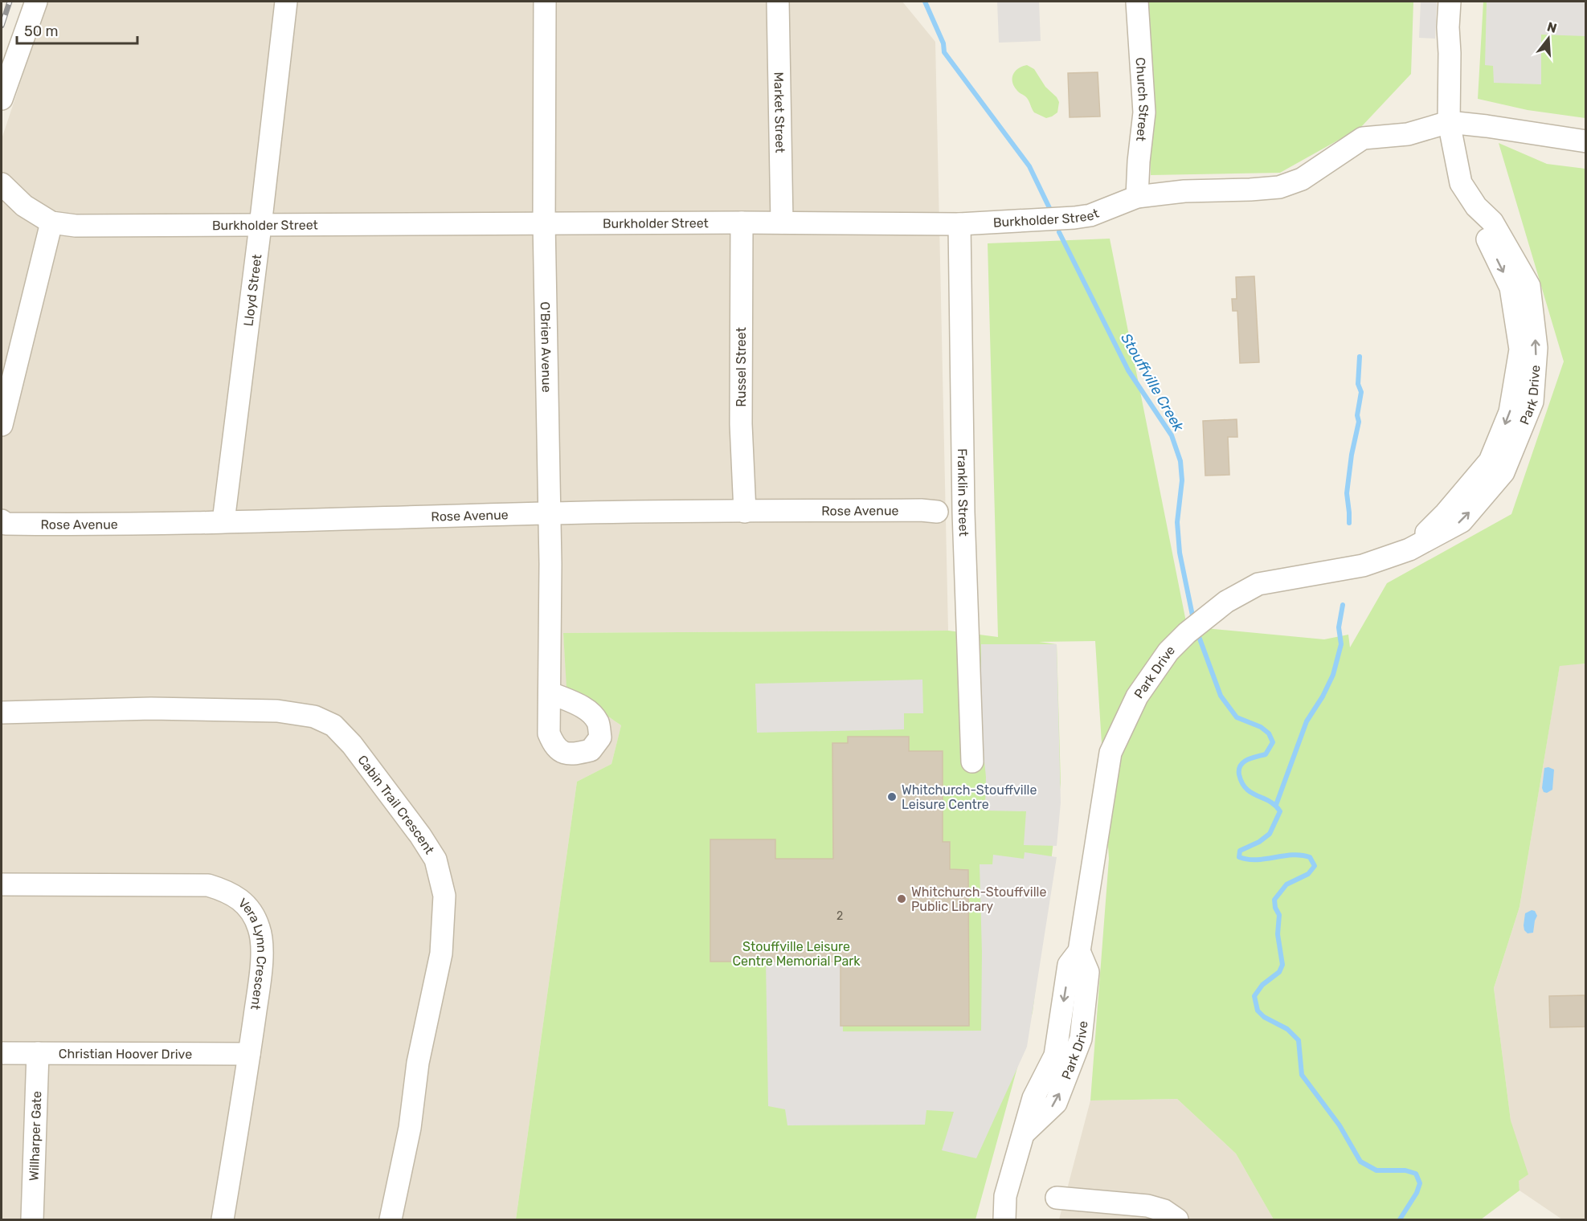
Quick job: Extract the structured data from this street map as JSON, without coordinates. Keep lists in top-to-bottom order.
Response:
{
  "streets": {
    "street": [
      "Church Street",
      "Market Street",
      "Burkholder Street",
      "Lloyd Street",
      "O'Brien Avenue",
      "Russel Street",
      "Park Drive",
      "Franklin Street",
      "Rose Avenue",
      "Cabin Trail Crescent",
      "Vera Lynn Crescent",
      "Christian Hoover Drive",
      "Willharper Gate"
    ]
  },
  "crossings": [
    ["Church Street", "Burkholder Street"],
    ["Market Street", "Burkholder Street"],
    ["Burkholder Street", "Lloyd Street"],
    ["Burkholder Street", "O'Brien Avenue"],
    ["Burkholder Street", "Russel Street"],
    ["Burkholder Street", "Park Drive"],
    ["Burkholder Street", "Franklin Street"],
    ["Lloyd Street", "Rose Avenue"],
    ["O'Brien Avenue", "Rose Avenue"],
    ["Russel Street", "Rose Avenue"],
    ["Vera Lynn Crescent", "Christian Hoover Drive"],
    ["Christian Hoover Drive", "Willharper Gate"]
  ],
  "water": ["Stouffville Creek"],
  "parks": ["Stouffville Leisure Centre Memorial Park"],
  "places": ["Whitchurch-Stouffville Leisure Centre", "Whitchurch-Stouffville Public Library"],
  "house_numbers": ["2"],
  "scale_bar": "50 m",
  "north": "top"
}
